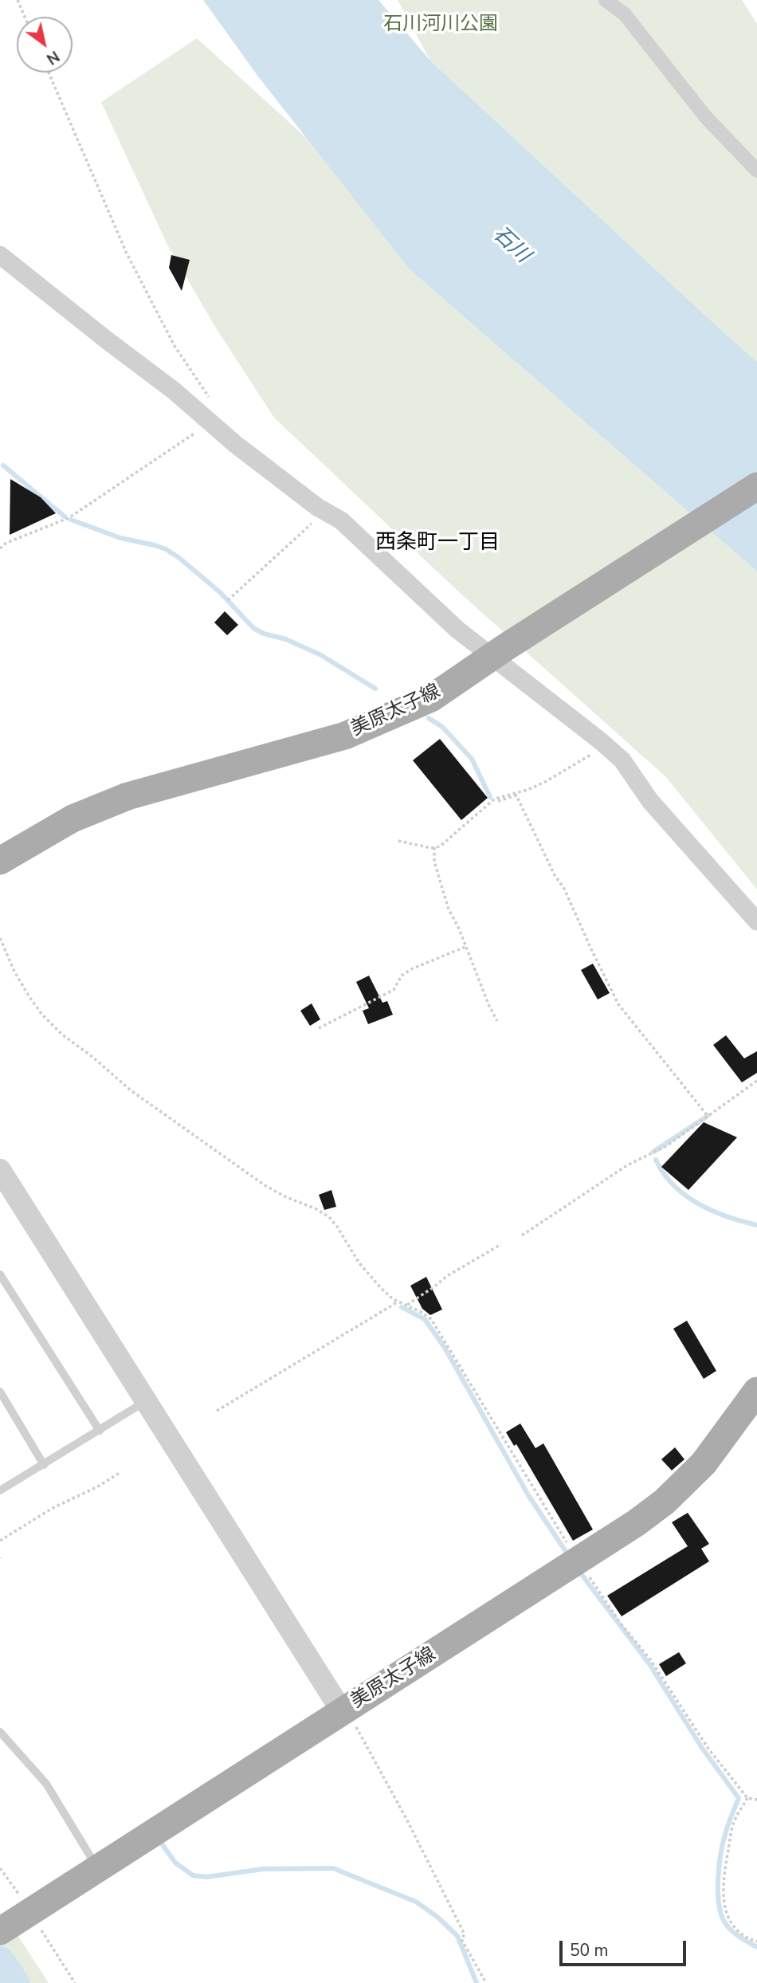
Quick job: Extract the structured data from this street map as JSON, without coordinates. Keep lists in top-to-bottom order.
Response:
{
  "streets": {
    "main road": ["美原太子線"]
  },
  "districts": ["西条町一丁目"],
  "water": ["石川"],
  "parks": ["石川河川公園"],
  "scale_bar": "50 m",
  "north": "bottom right"
}
